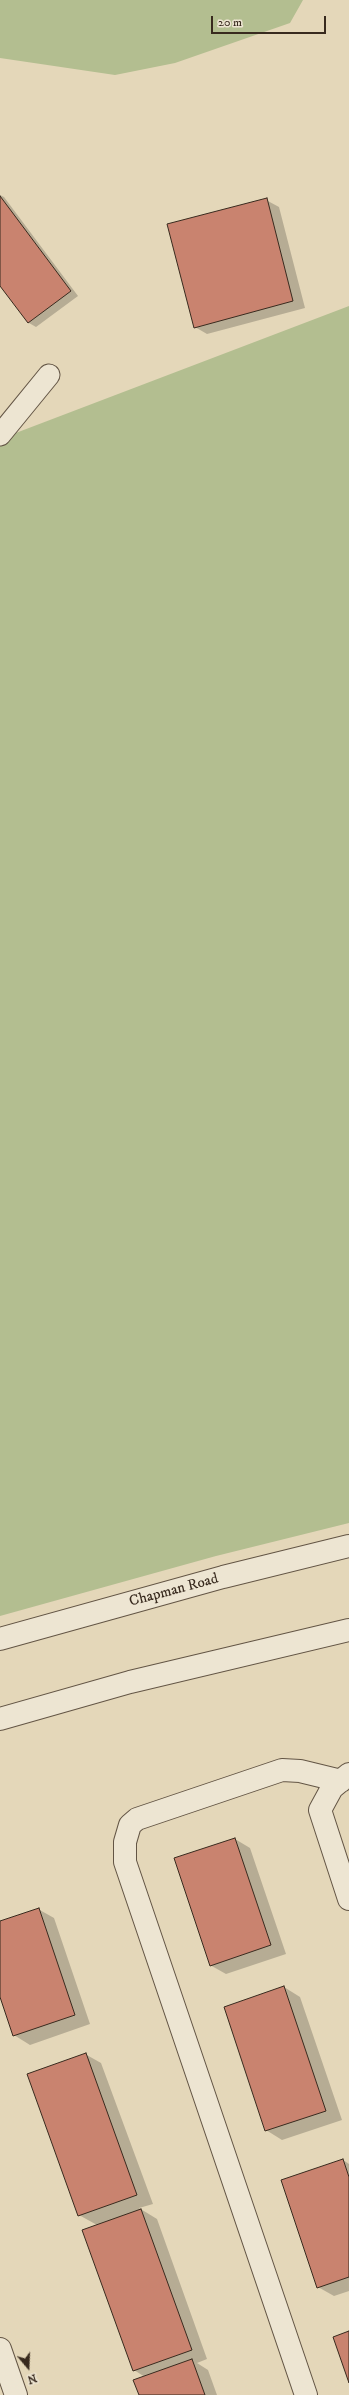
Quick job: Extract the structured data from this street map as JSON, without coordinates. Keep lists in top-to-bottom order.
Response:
{
  "streets": {
    "street": ["Chapman Road"]
  },
  "scale_bar": "20 m",
  "north": "bottom"
}
